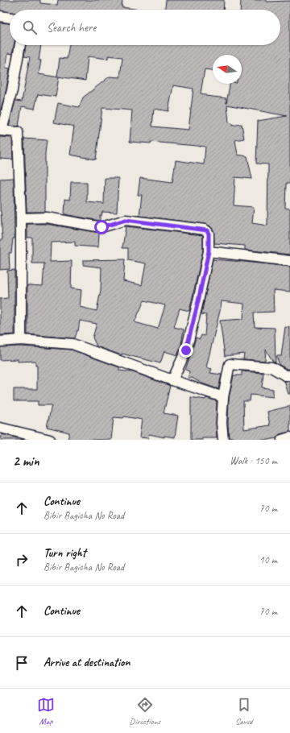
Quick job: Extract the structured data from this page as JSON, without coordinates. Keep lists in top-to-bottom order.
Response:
{
  "north": "left",
  "page": {
    "search": "Search here",
    "heading": ["2 min", "Walk · 150 m"],
    "list": [
      ["Continue", "Bibir Bagicha No Road", "70 m"],
      ["Turn right", "Bibir Bagicha No Road", "10 m"],
      ["Continue", "70 m"],
      "Arrive at destination"
    ],
    "nav": ["Map", "Directions", "Saved"]
  }
}
